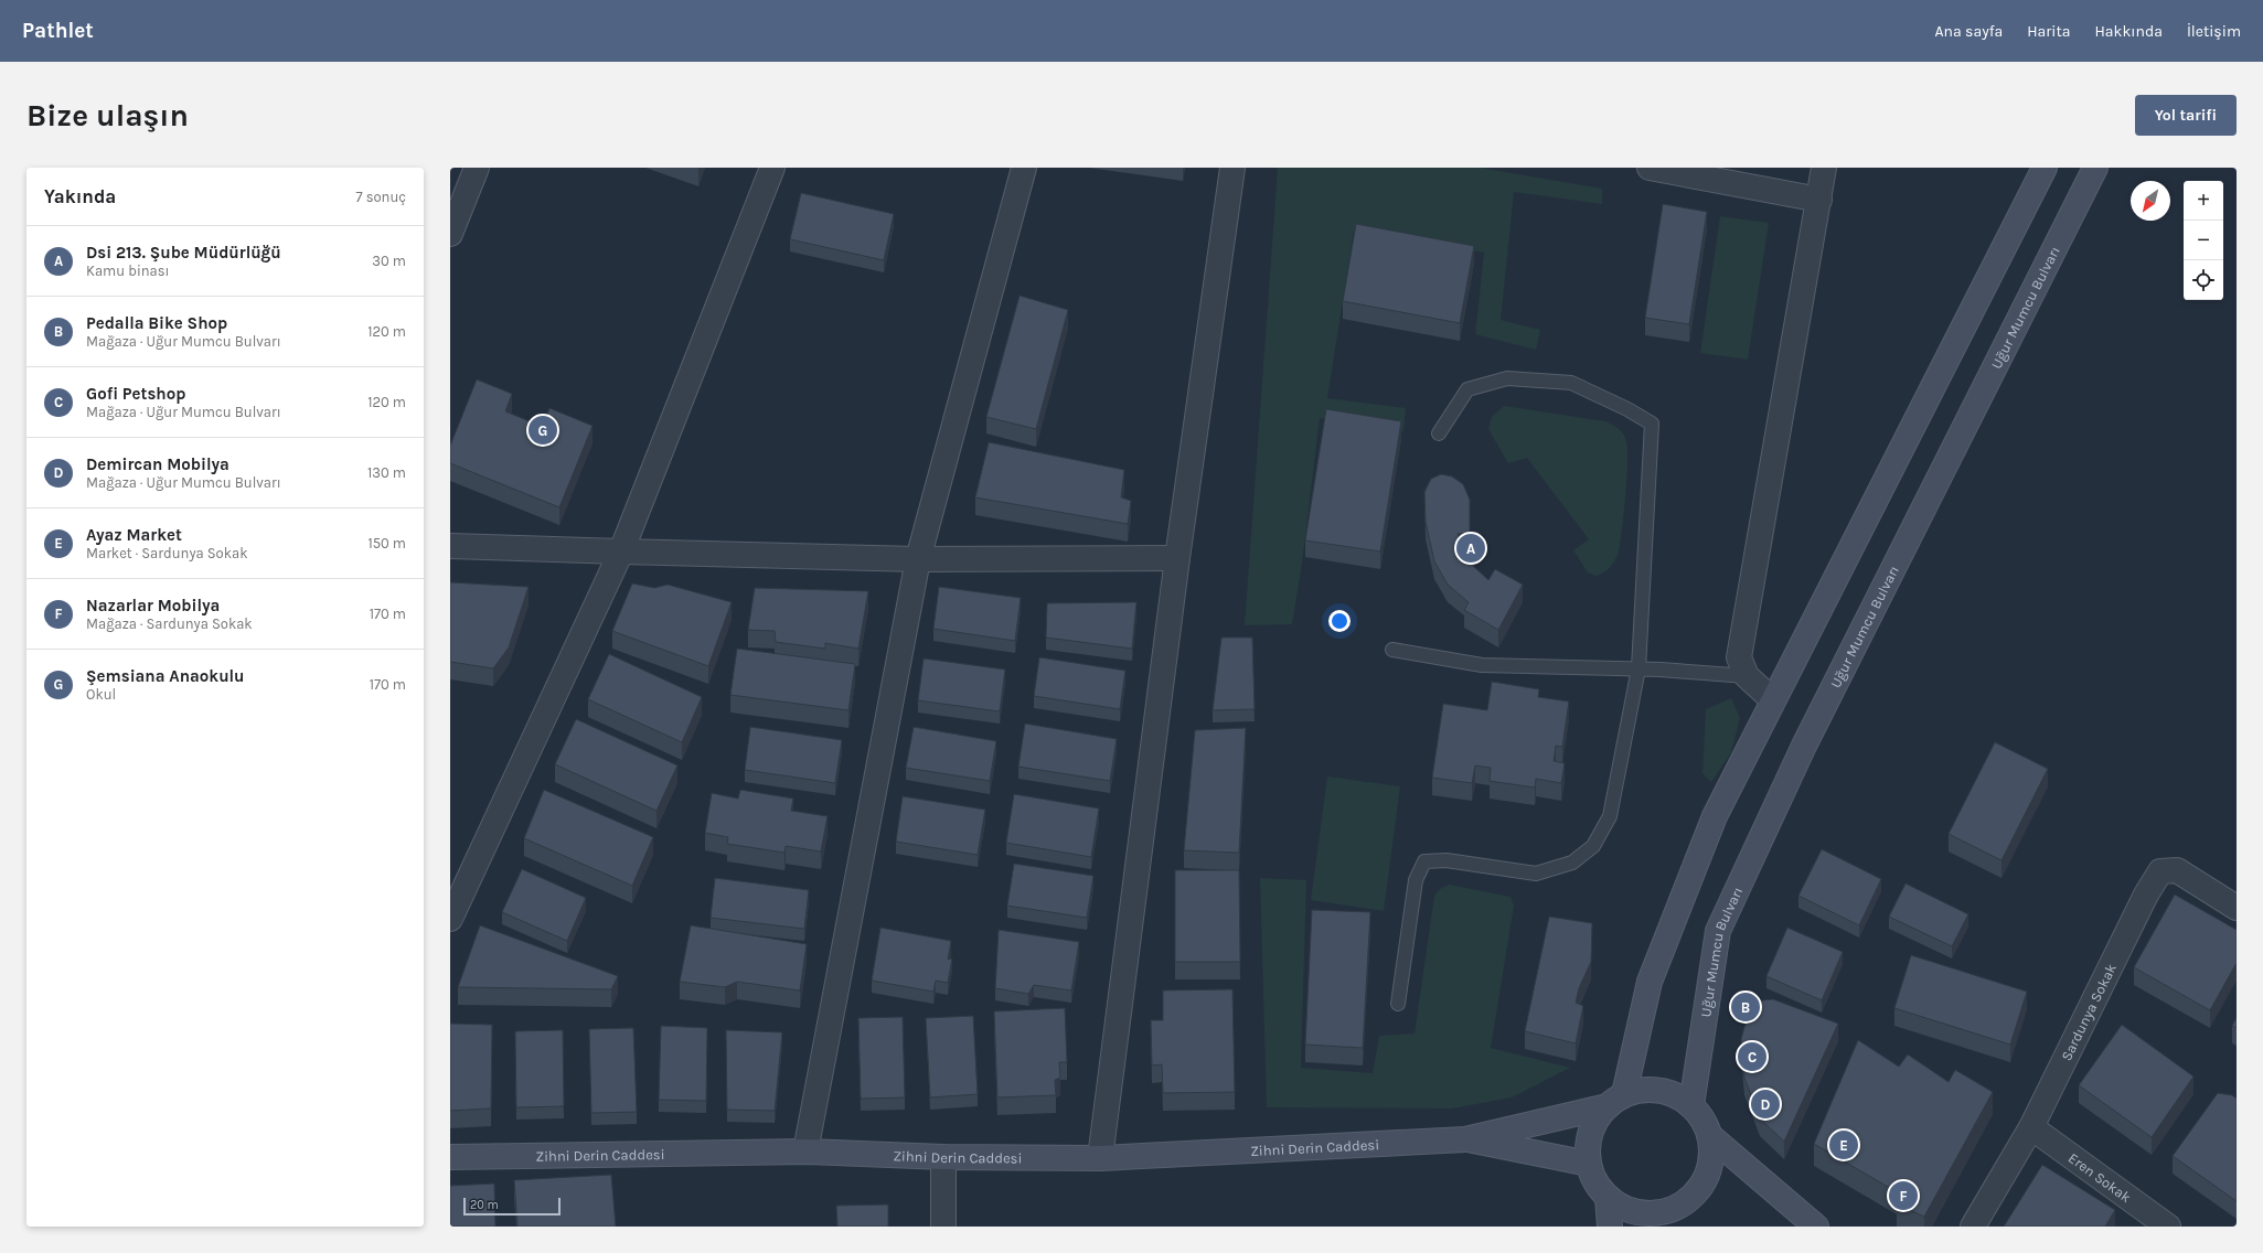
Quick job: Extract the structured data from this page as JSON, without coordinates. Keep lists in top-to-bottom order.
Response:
{
  "streets": {
    "main road": ["Uğur Mumcu Bulvarı", "Zihni Derin Caddesi"],
    "street": ["Sardunya Sokak", "Eren Sokak"]
  },
  "crossings": [
    ["Sardunya Sokak", "Eren Sokak"]
  ],
  "scale_bar": "20 m",
  "north": "bottom left",
  "page": {
    "header": "Pathlet",
    "nav": [
      "Ana sayfa",
      "Harita",
      "Hakkında",
      "İletişim"
    ],
    "buttons": "Yol tarifi",
    "title": "Bize ulaşın",
    "heading": ["Yakında", "7 sonuç"],
    "map_buttons": ["+", "−"],
    "list": [
      {
        "mark": "A",
        "name": "Dsi 213. Şube Müdürlüğü",
        "note": "Kamu binası",
        "value": "30 m"
      },
      {
        "mark": "B",
        "name": "Pedalla Bike Shop",
        "note": "Mağaza · Uğur Mumcu Bulvarı",
        "value": "120 m"
      },
      {
        "mark": "C",
        "name": "Gofi Petshop",
        "note": "Mağaza · Uğur Mumcu Bulvarı",
        "value": "120 m"
      },
      {
        "mark": "D",
        "name": "Demircan Mobilya",
        "note": "Mağaza · Uğur Mumcu Bulvarı",
        "value": "130 m"
      },
      {
        "mark": "E",
        "name": "Ayaz Market",
        "note": "Market · Sardunya Sokak",
        "value": "150 m"
      },
      {
        "mark": "F",
        "name": "Nazarlar Mobilya",
        "note": "Mağaza · Sardunya Sokak",
        "value": "170 m"
      },
      {
        "mark": "G",
        "name": "Şemsiana Anaokulu",
        "note": "Okul",
        "value": "170 m"
      }
    ],
    "pins": [
      "G",
      "A",
      "B",
      "C",
      "D",
      "E",
      "F"
    ],
    "scale": "20 m"
  }
}
